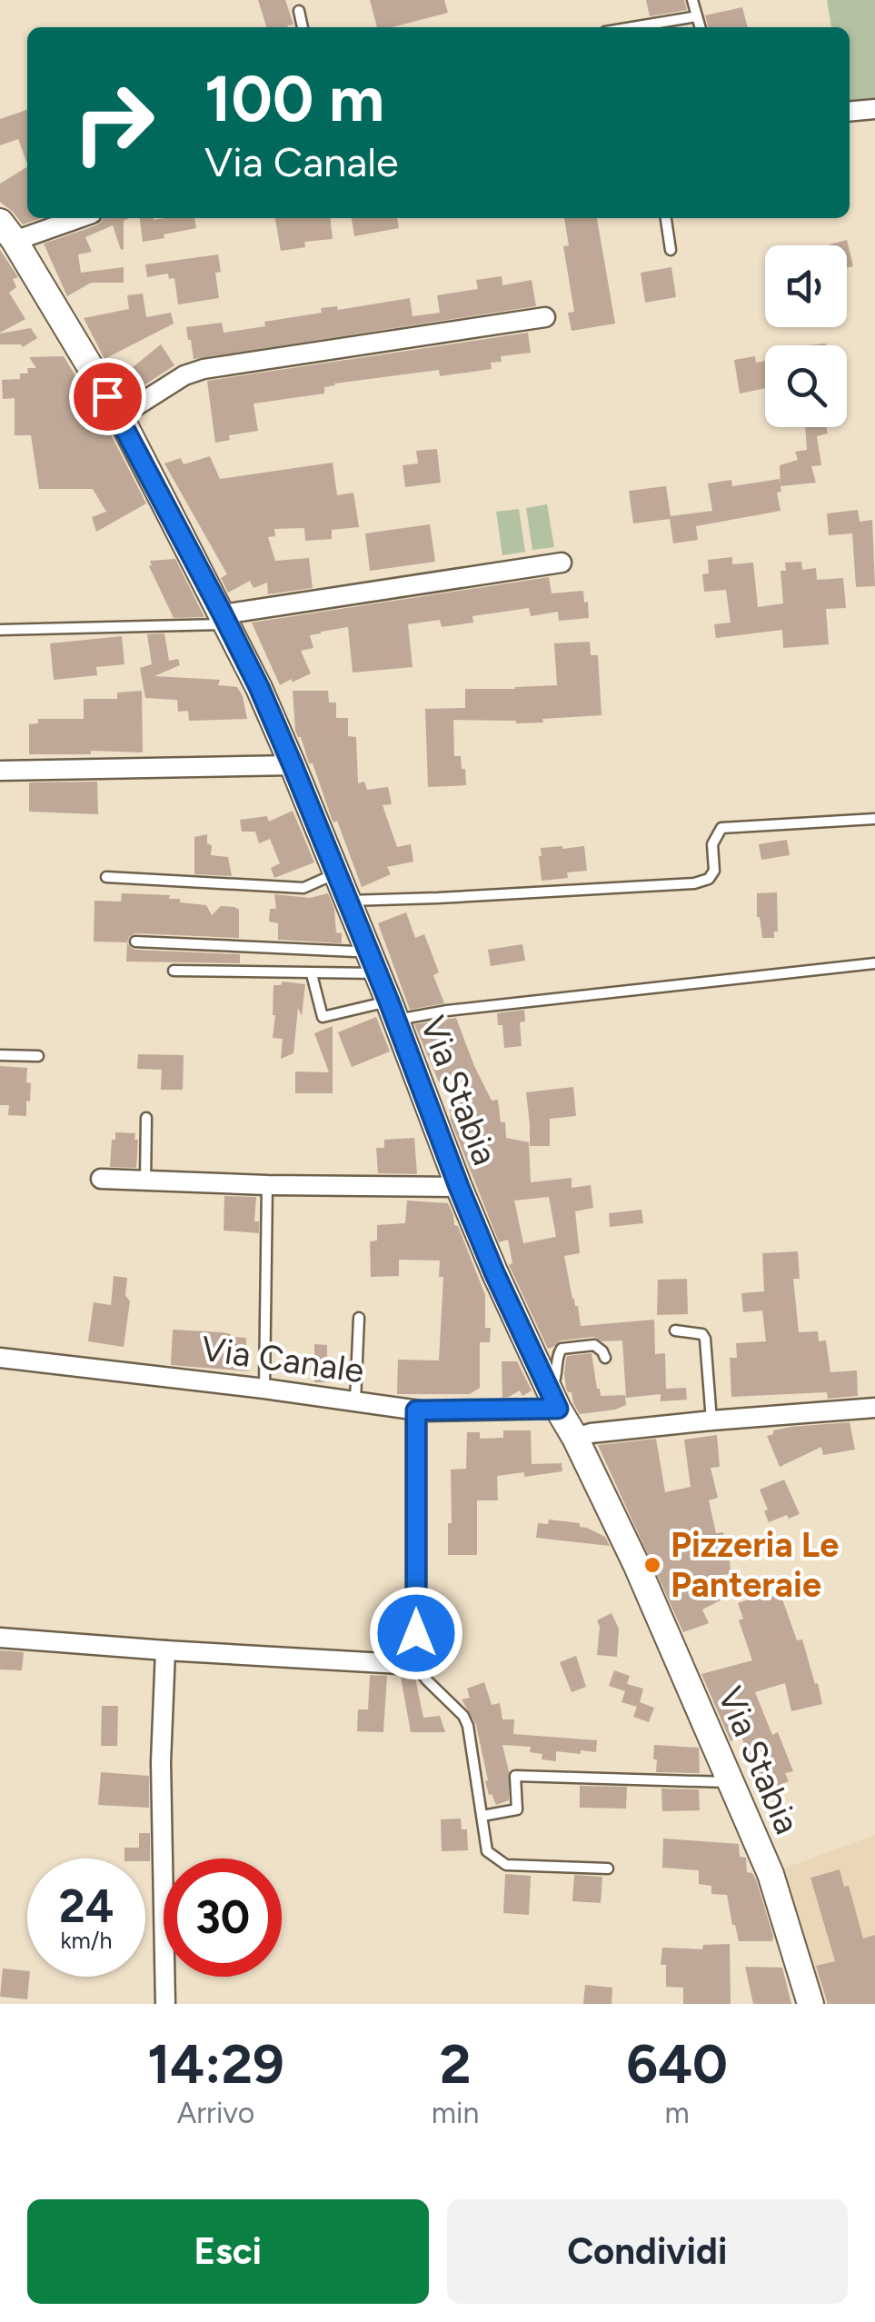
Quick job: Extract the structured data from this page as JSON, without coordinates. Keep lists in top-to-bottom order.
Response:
{
  "streets": {
    "main road": ["Via Stabia"],
    "street": ["Via Canale"]
  },
  "crossings": [
    ["Via Stabia", "Via Canale"]
  ],
  "places": ["Pizzeria Le Panteraie"],
  "page": {
    "turn": ["100 m", "Via Canale"],
    "speed": "24 km/h",
    "limit": "30",
    "eta": [
      "14:29",
      "Arrivo",
      "2",
      "min",
      "640",
      "m"
    ],
    "buttons": ["Esci", "Condividi"]
  }
}
